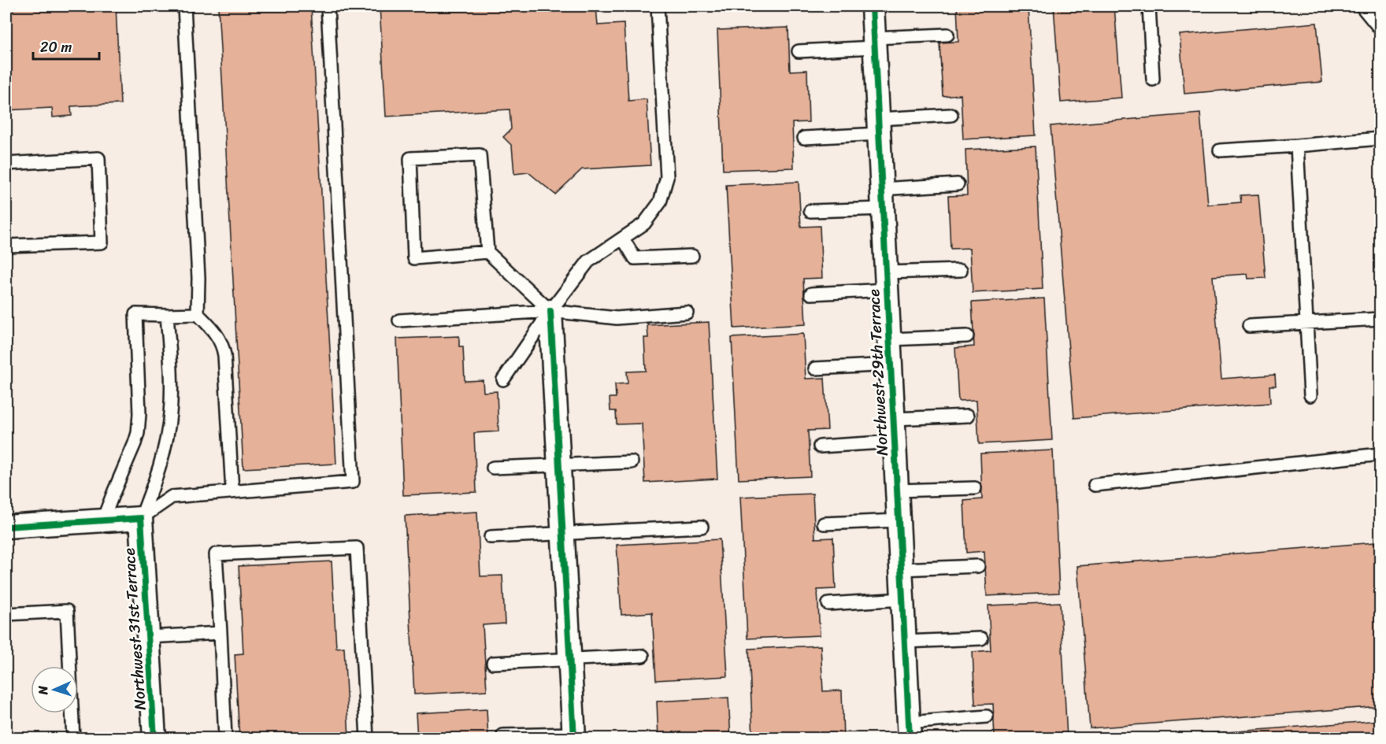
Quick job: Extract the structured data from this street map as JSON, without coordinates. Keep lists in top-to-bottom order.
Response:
{
  "streets": {
    "street": ["Northwest 29th Terrace", "Northwest 31st Terrace"]
  },
  "scale_bar": "20 m",
  "north": "left"
}
